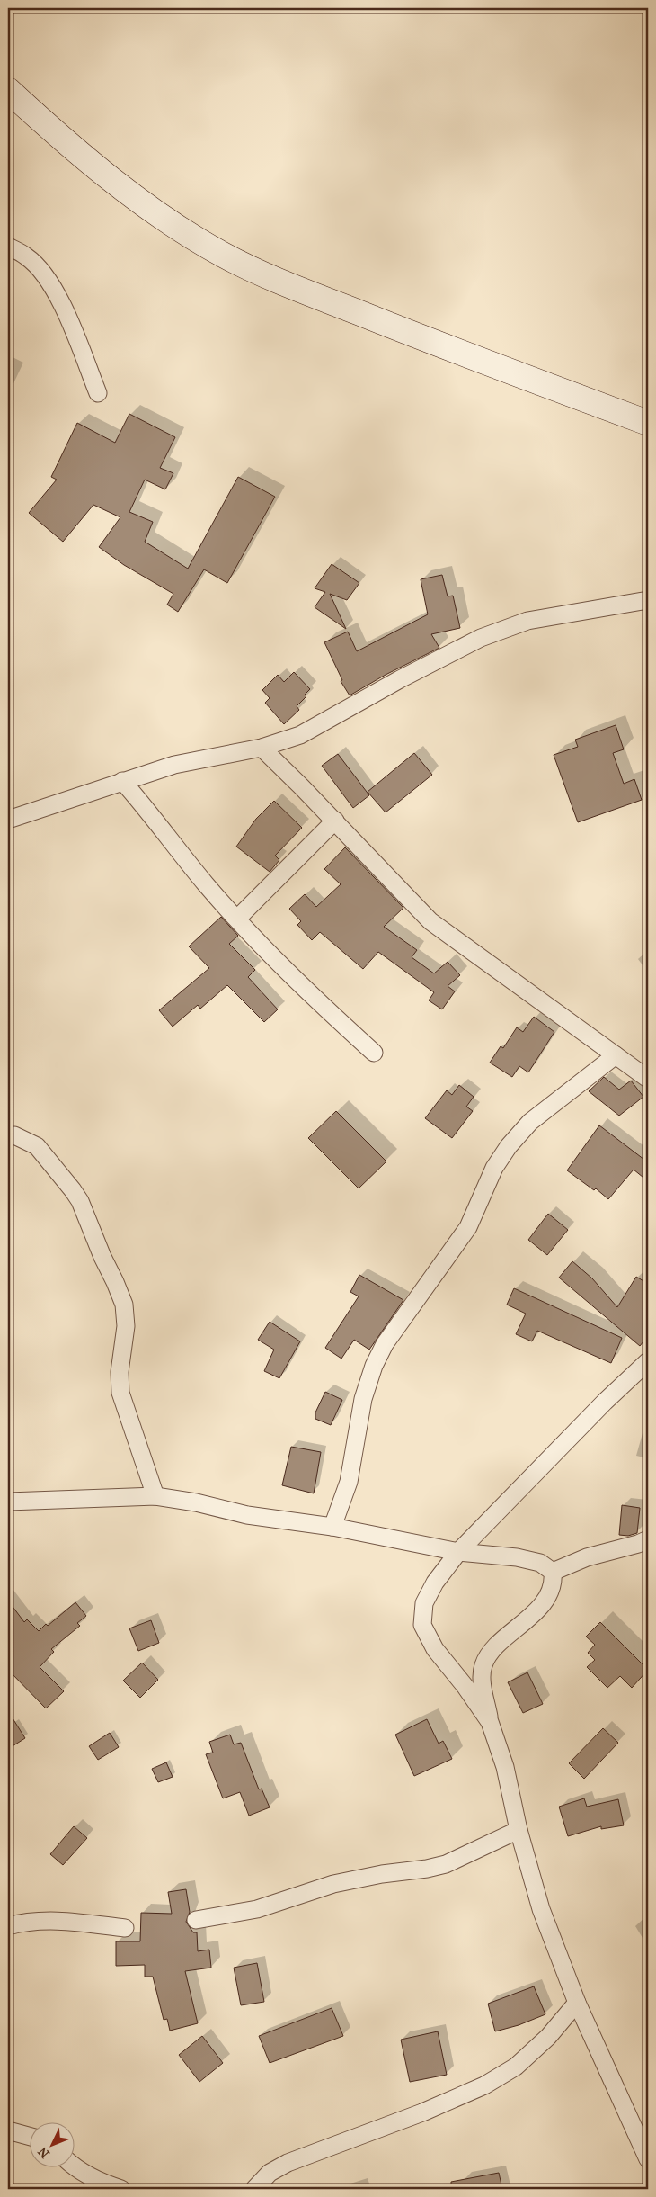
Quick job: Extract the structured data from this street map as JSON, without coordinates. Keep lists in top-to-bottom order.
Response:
{
  "north": "bottom left"
}
